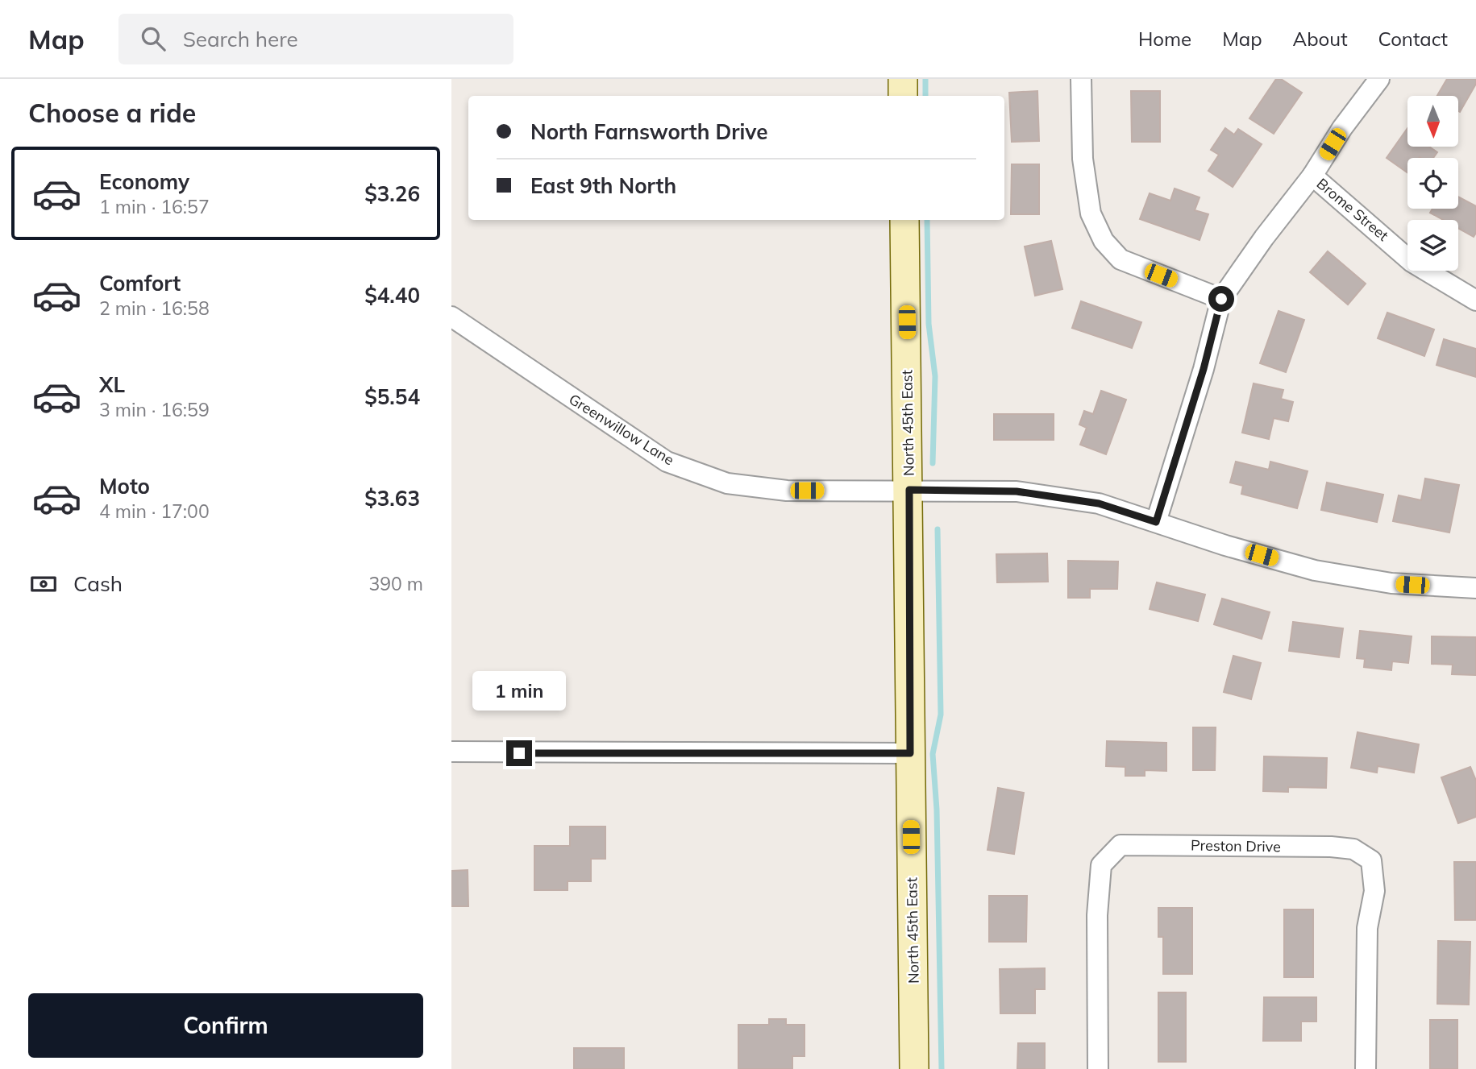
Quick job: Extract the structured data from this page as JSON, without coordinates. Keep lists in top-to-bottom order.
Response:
{
  "streets": {
    "main road": ["North 45th East"],
    "street": ["Brome Street", "Greenwillow Lane", "Preston Drive"]
  },
  "crossings": [
    ["North 45th East", "Greenwillow Lane"]
  ],
  "north": "bottom",
  "page": {
    "header": "Map",
    "search": "Search here",
    "nav": [
      "Home",
      "Map",
      "About",
      "Contact"
    ],
    "heading": "Choose a ride",
    "banner": ["North Farnsworth Drive", "East 9th North"],
    "list": [
      {
        "name": "Economy",
        "note": "1 min · 16:57",
        "value": "$3.26"
      },
      {
        "name": "Comfort",
        "note": "2 min · 16:58",
        "value": "$4.40"
      },
      {
        "name": "XL",
        "note": "3 min · 16:59",
        "value": "$5.54"
      },
      {
        "name": "Moto",
        "note": "4 min · 17:00",
        "value": "$3.63"
      }
    ],
    "pay": ["Cash", "390 m"],
    "bubble": "1 min",
    "buttons": "Confirm"
  }
}
